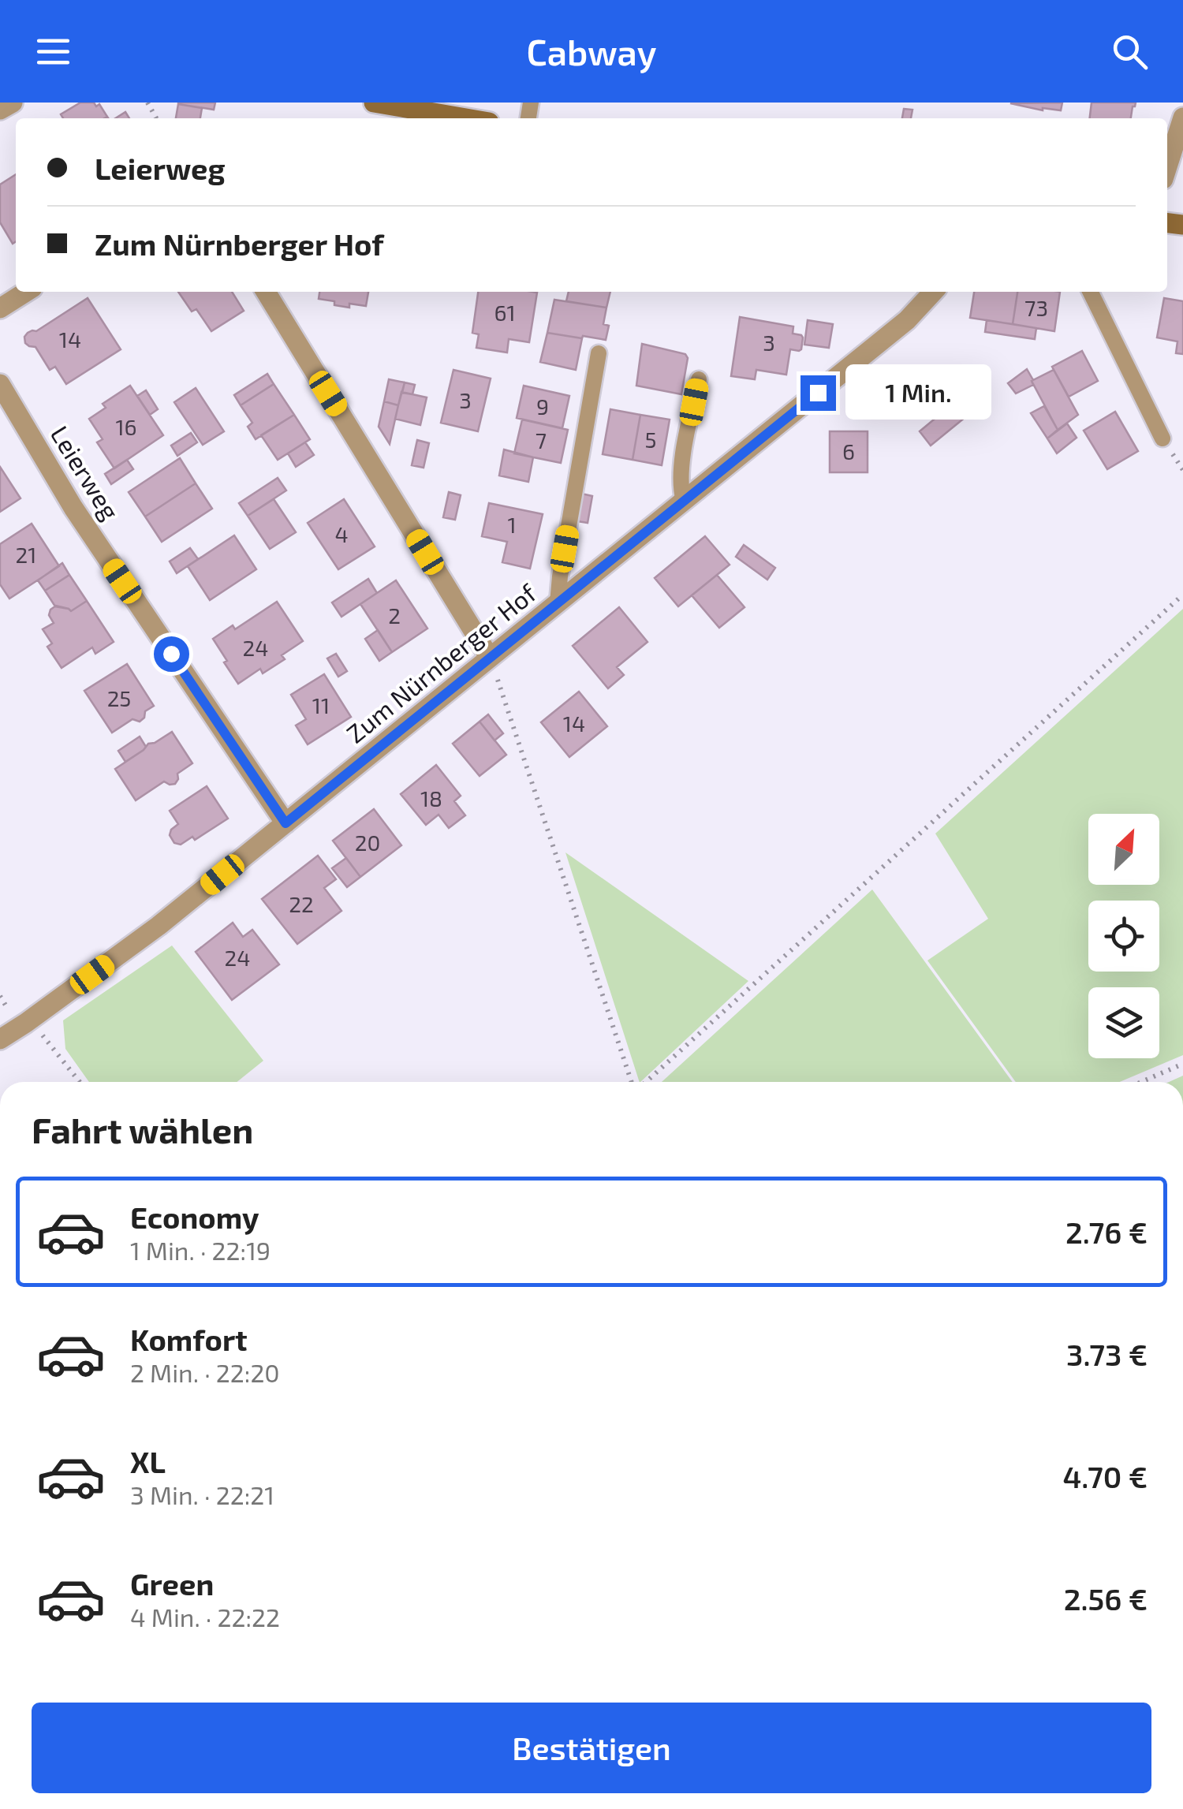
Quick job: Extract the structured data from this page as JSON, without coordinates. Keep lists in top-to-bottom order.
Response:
{
  "streets": {
    "street": ["Leierweg", "Zum Nürnberger Hof"]
  },
  "crossings": [
    ["Leierweg", "Zum Nürnberger Hof"]
  ],
  "house_numbers": [
    "73",
    "61",
    "14",
    "3",
    "3",
    "9",
    "16",
    "5",
    "7",
    "6",
    "1",
    "4",
    "21",
    "2",
    "24",
    "25",
    "11",
    "14",
    "18",
    "20",
    "22",
    "24"
  ],
  "north": "top right",
  "page": {
    "header": "Cabway",
    "banner": ["Leierweg", "Zum Nürnberger Hof"],
    "bubble": "1 Min.",
    "heading": "Fahrt wählen",
    "list": [
      {
        "name": "Economy",
        "note": "1 Min. · 22:19",
        "value": "2.76 €"
      },
      {
        "name": "Komfort",
        "note": "2 Min. · 22:20",
        "value": "3.73 €"
      },
      {
        "name": "XL",
        "note": "3 Min. · 22:21",
        "value": "4.70 €"
      },
      {
        "name": "Green",
        "note": "4 Min. · 22:22",
        "value": "2.56 €"
      }
    ],
    "buttons": "Bestätigen"
  }
}
